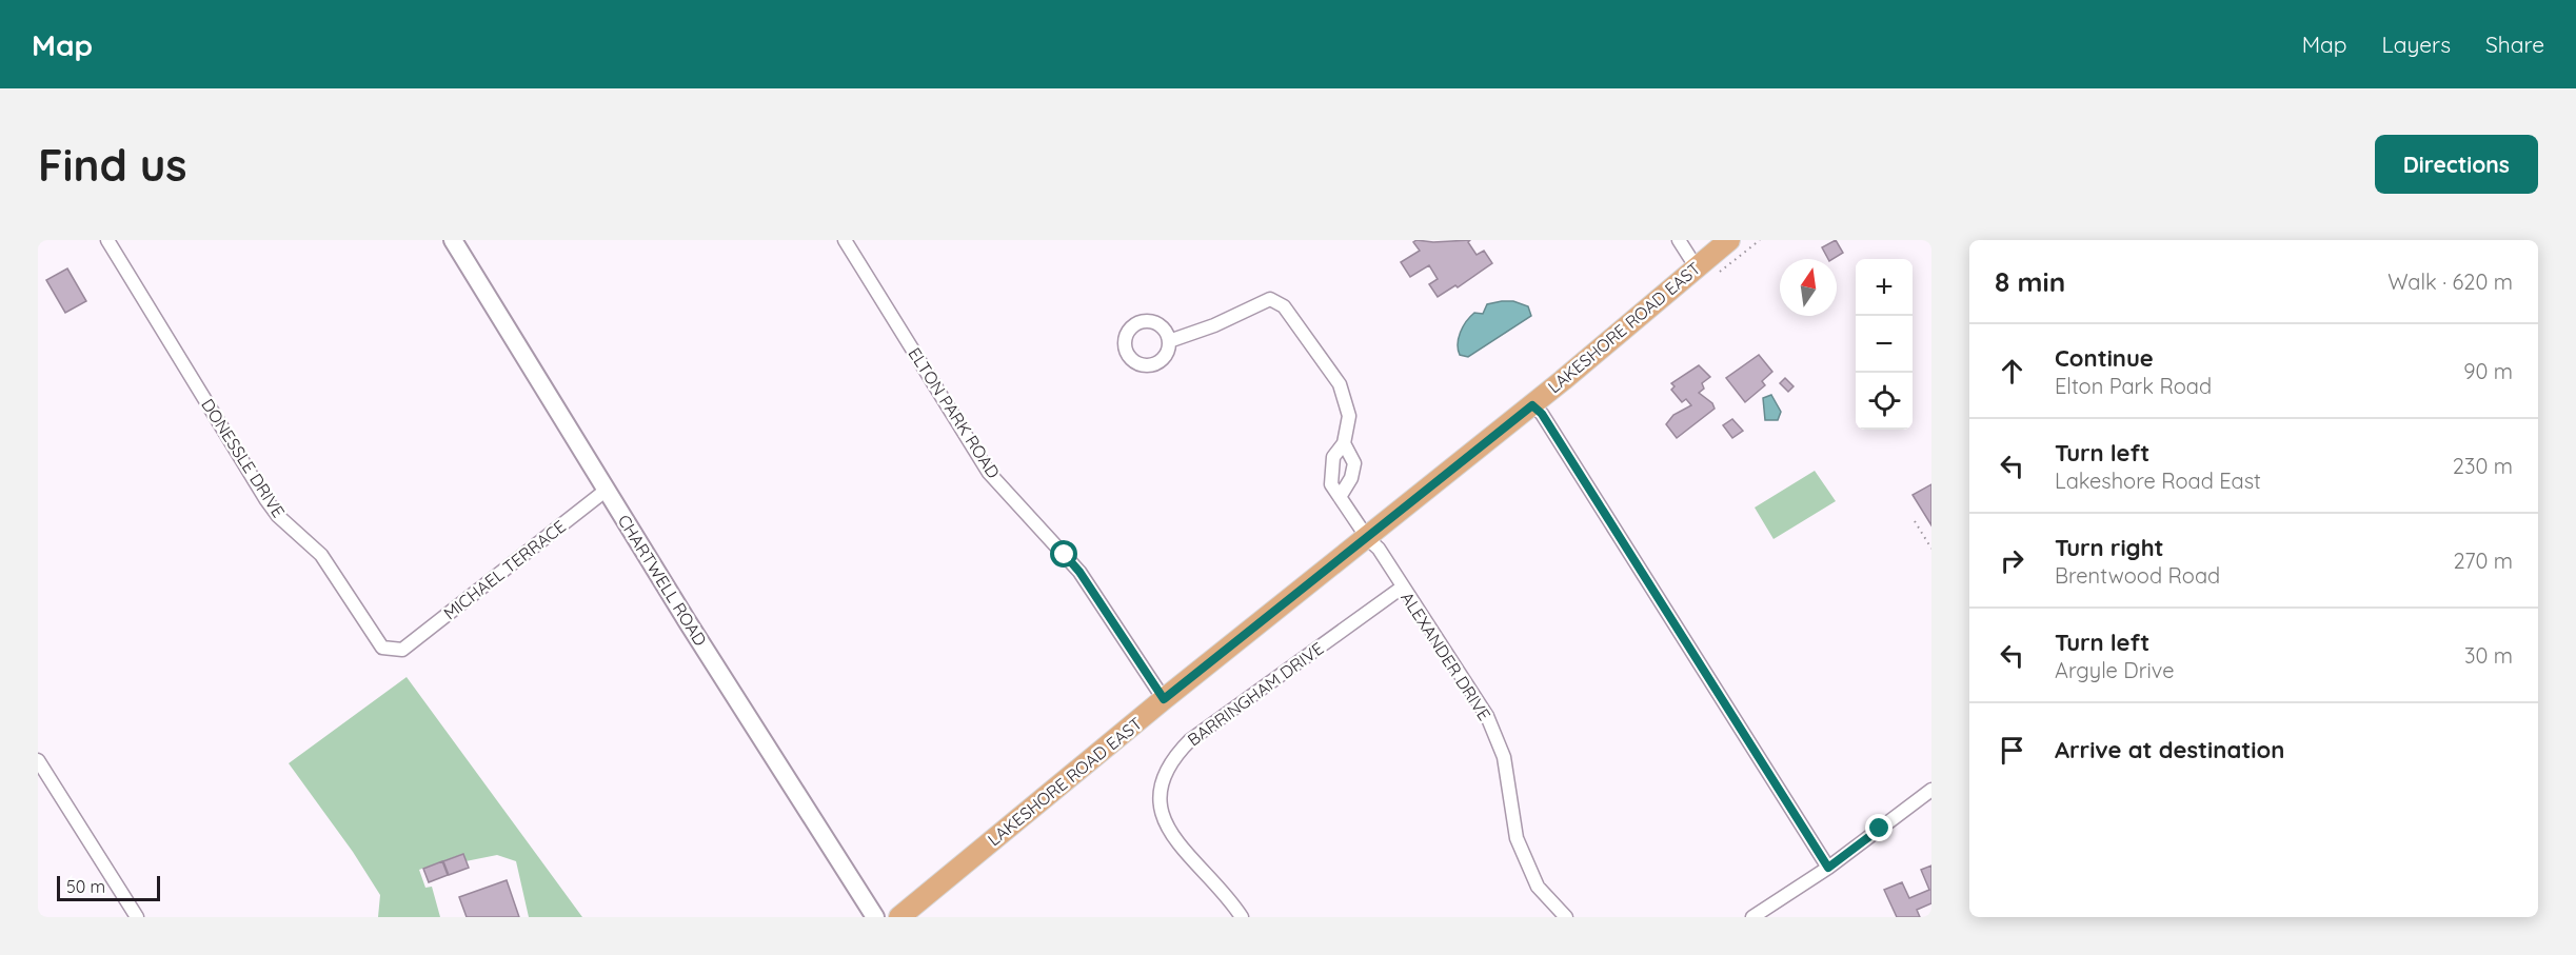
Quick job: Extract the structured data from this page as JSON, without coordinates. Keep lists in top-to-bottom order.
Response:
{
  "streets": {
    "main road": ["LAKESHORE ROAD EAST"],
    "street": [
      "ELTON PARK ROAD",
      "DONESSLE DRIVE",
      "MICHAEL TERRACE",
      "CHARTWELL ROAD",
      "ALEXANDER DRIVE",
      "BARRINGHAM DRIVE"
    ]
  },
  "crossings": [
    ["LAKESHORE ROAD EAST", "ELTON PARK ROAD"],
    ["LAKESHORE ROAD EAST", "ALEXANDER DRIVE"],
    ["DONESSLE DRIVE", "MICHAEL TERRACE"],
    ["MICHAEL TERRACE", "CHARTWELL ROAD"],
    ["ALEXANDER DRIVE", "BARRINGHAM DRIVE"]
  ],
  "scale_bar": "50 m",
  "north": "top",
  "page": {
    "header": "Map",
    "nav": ["Map", "Layers", "Share"],
    "buttons": "Directions",
    "title": "Find us",
    "heading": ["8 min", "Walk · 620 m"],
    "map_buttons": ["+", "−"],
    "list": [
      ["Continue", "Elton Park Road", "90 m"],
      ["Turn left", "Lakeshore Road East", "230 m"],
      ["Turn right", "Brentwood Road", "270 m"],
      ["Turn left", "Argyle Drive", "30 m"],
      "Arrive at destination"
    ],
    "scale": "50 m"
  }
}
